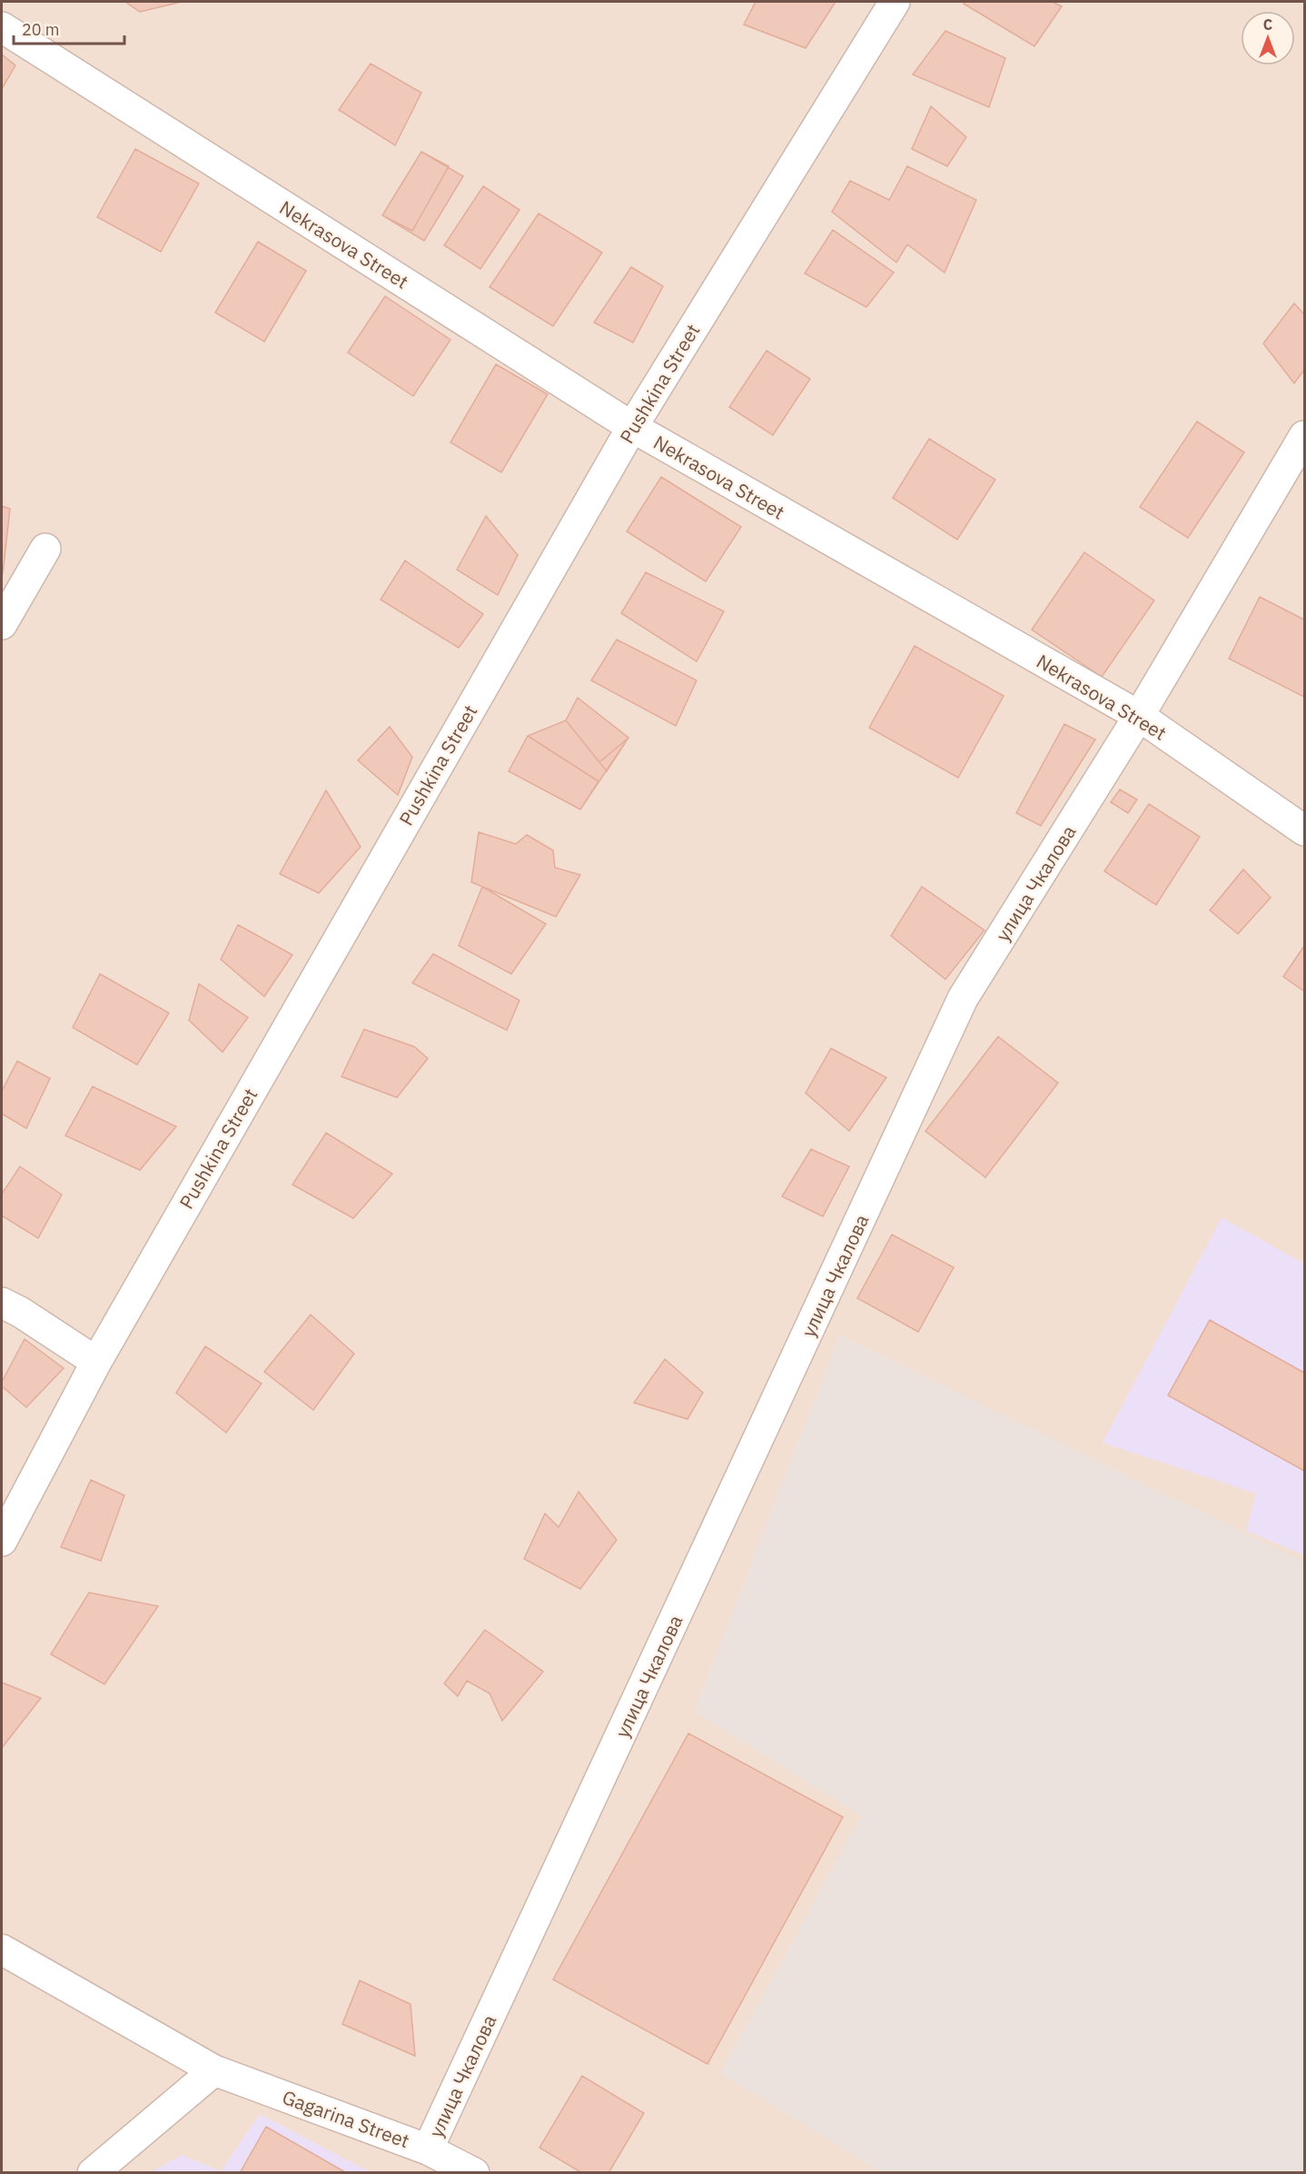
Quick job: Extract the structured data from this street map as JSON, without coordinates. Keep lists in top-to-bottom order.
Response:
{
  "streets": {
    "street": [
      "Nekrasova Street",
      "Pushkina Street",
      "улица Чкалова",
      "Gagarina Street"
    ]
  },
  "crossings": [
    ["Nekrasova Street", "Pushkina Street"],
    ["Nekrasova Street", "улица Чкалова"],
    ["улица Чкалова", "Gagarina Street"]
  ],
  "scale_bar": "20 m",
  "north": "top"
}
